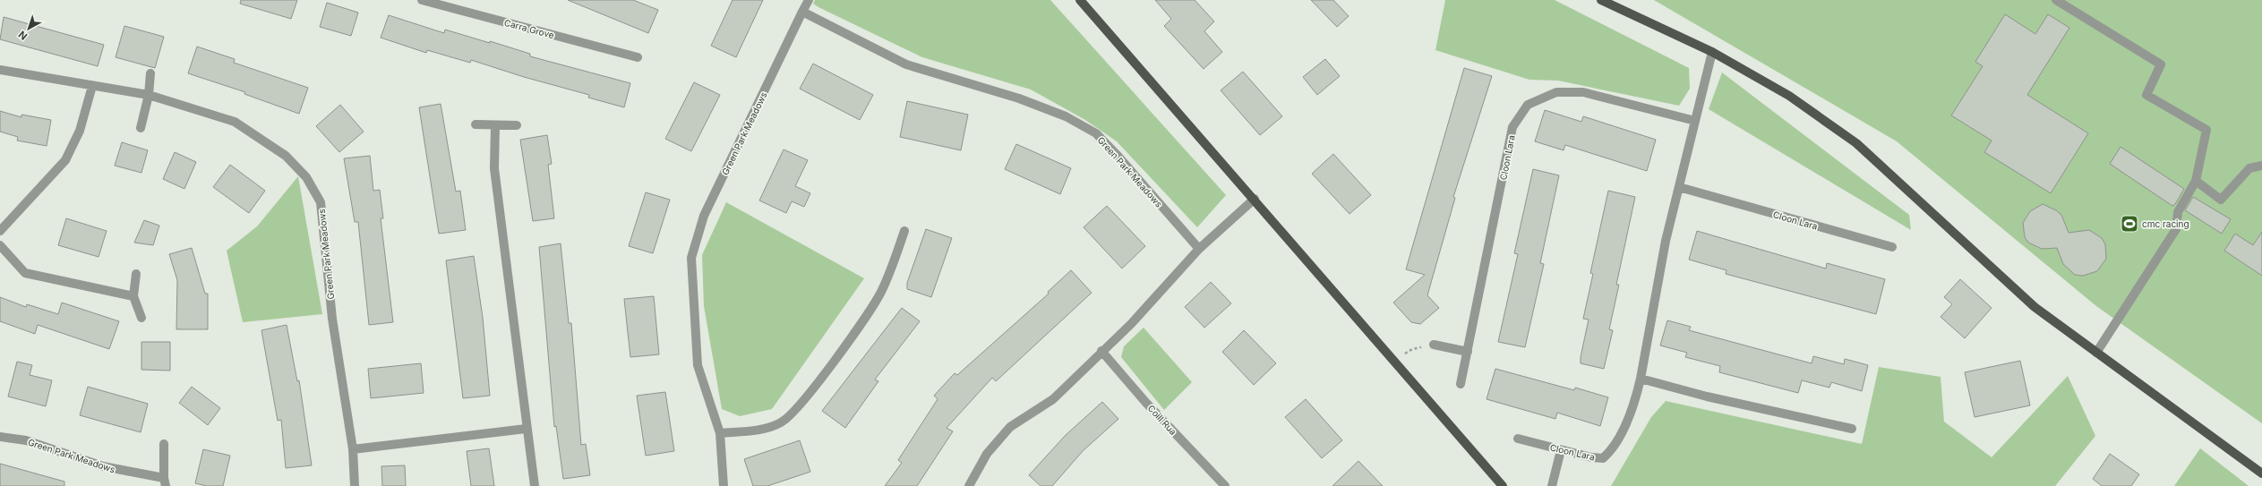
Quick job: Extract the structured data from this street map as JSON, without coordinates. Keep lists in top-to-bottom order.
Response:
{
  "streets": {
    "street": [
      "Carra Grove",
      "Green Park Meadows",
      "Cloon Lara",
      "Coill Rua"
    ]
  },
  "places": {
    "sports": ["cmc racing"]
  },
  "north": "bottom left"
}
